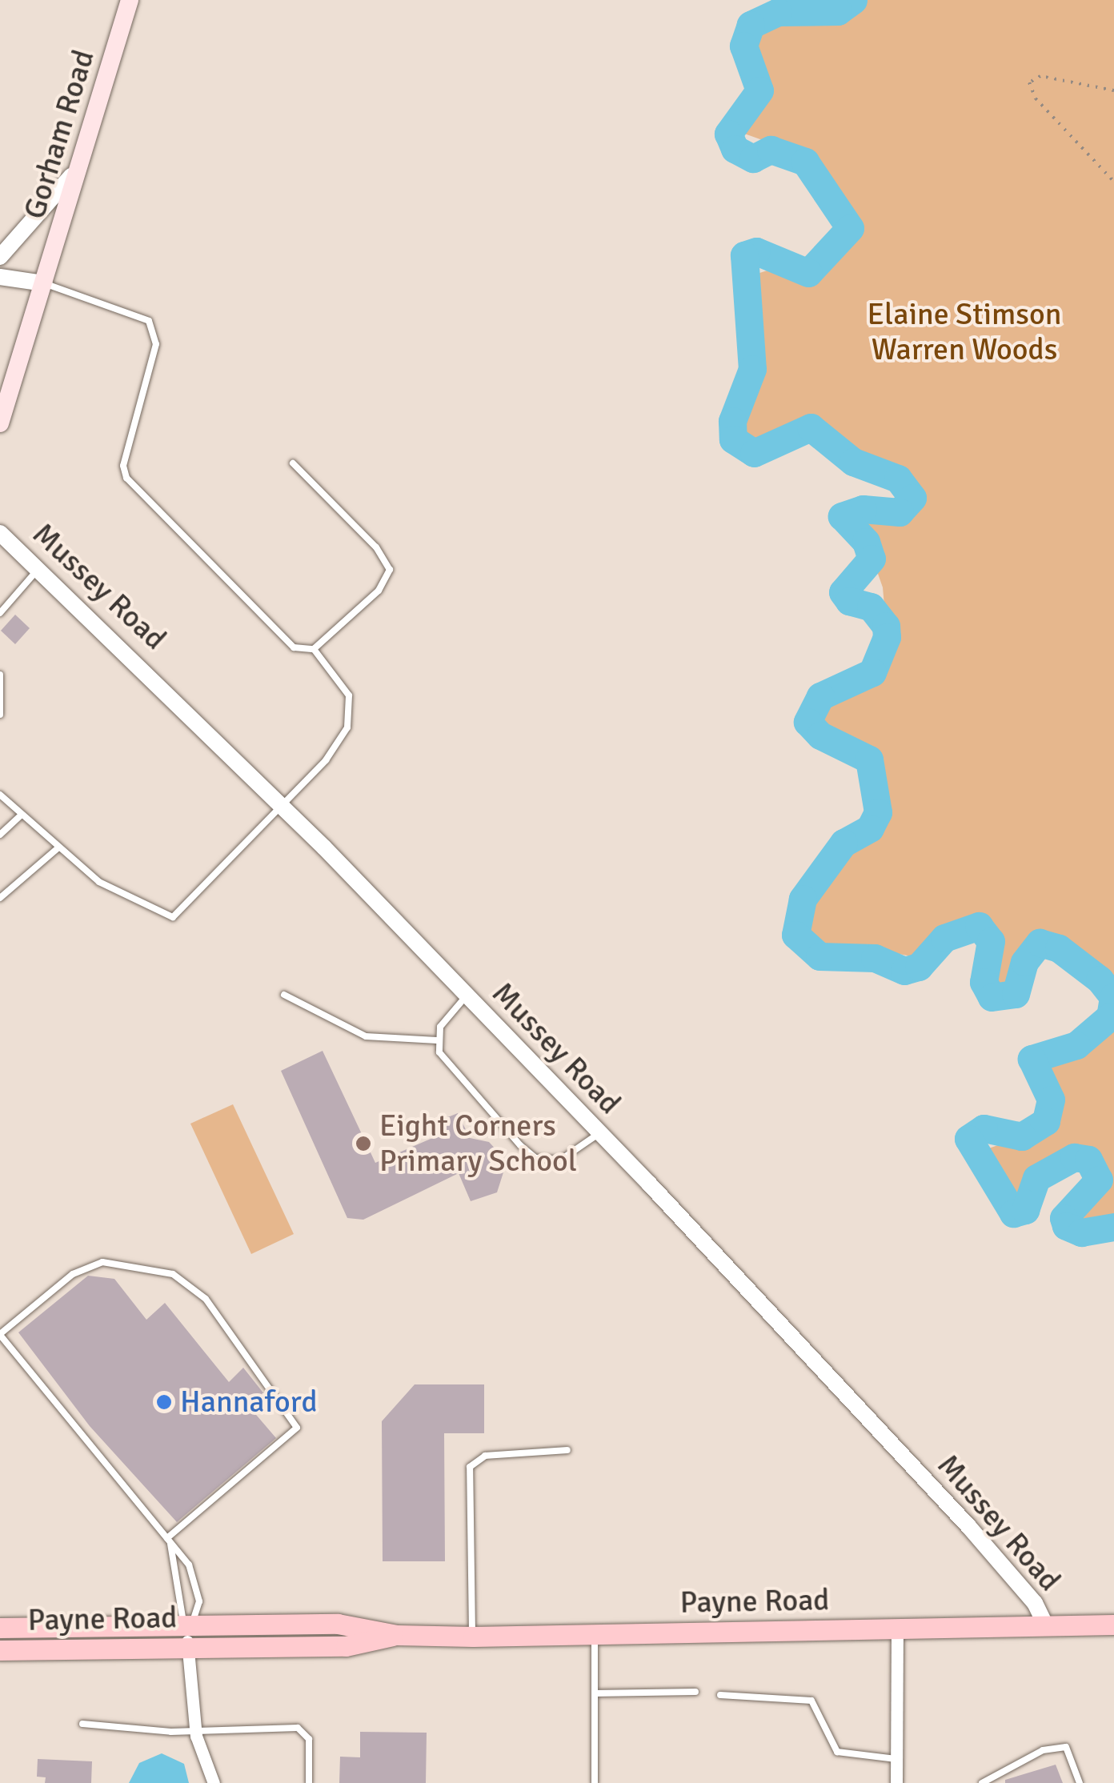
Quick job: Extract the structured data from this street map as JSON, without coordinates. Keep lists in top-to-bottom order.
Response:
{
  "streets": {
    "main road": ["Gorham Road", "Payne Road"],
    "street": ["Mussey Road"]
  },
  "crossings": [
    ["Mussey Road", "Payne Road"]
  ],
  "parks": ["Elaine Stimson Warren Woods"],
  "places": ["Eight Corners Primary School", "Hannaford"]
}
